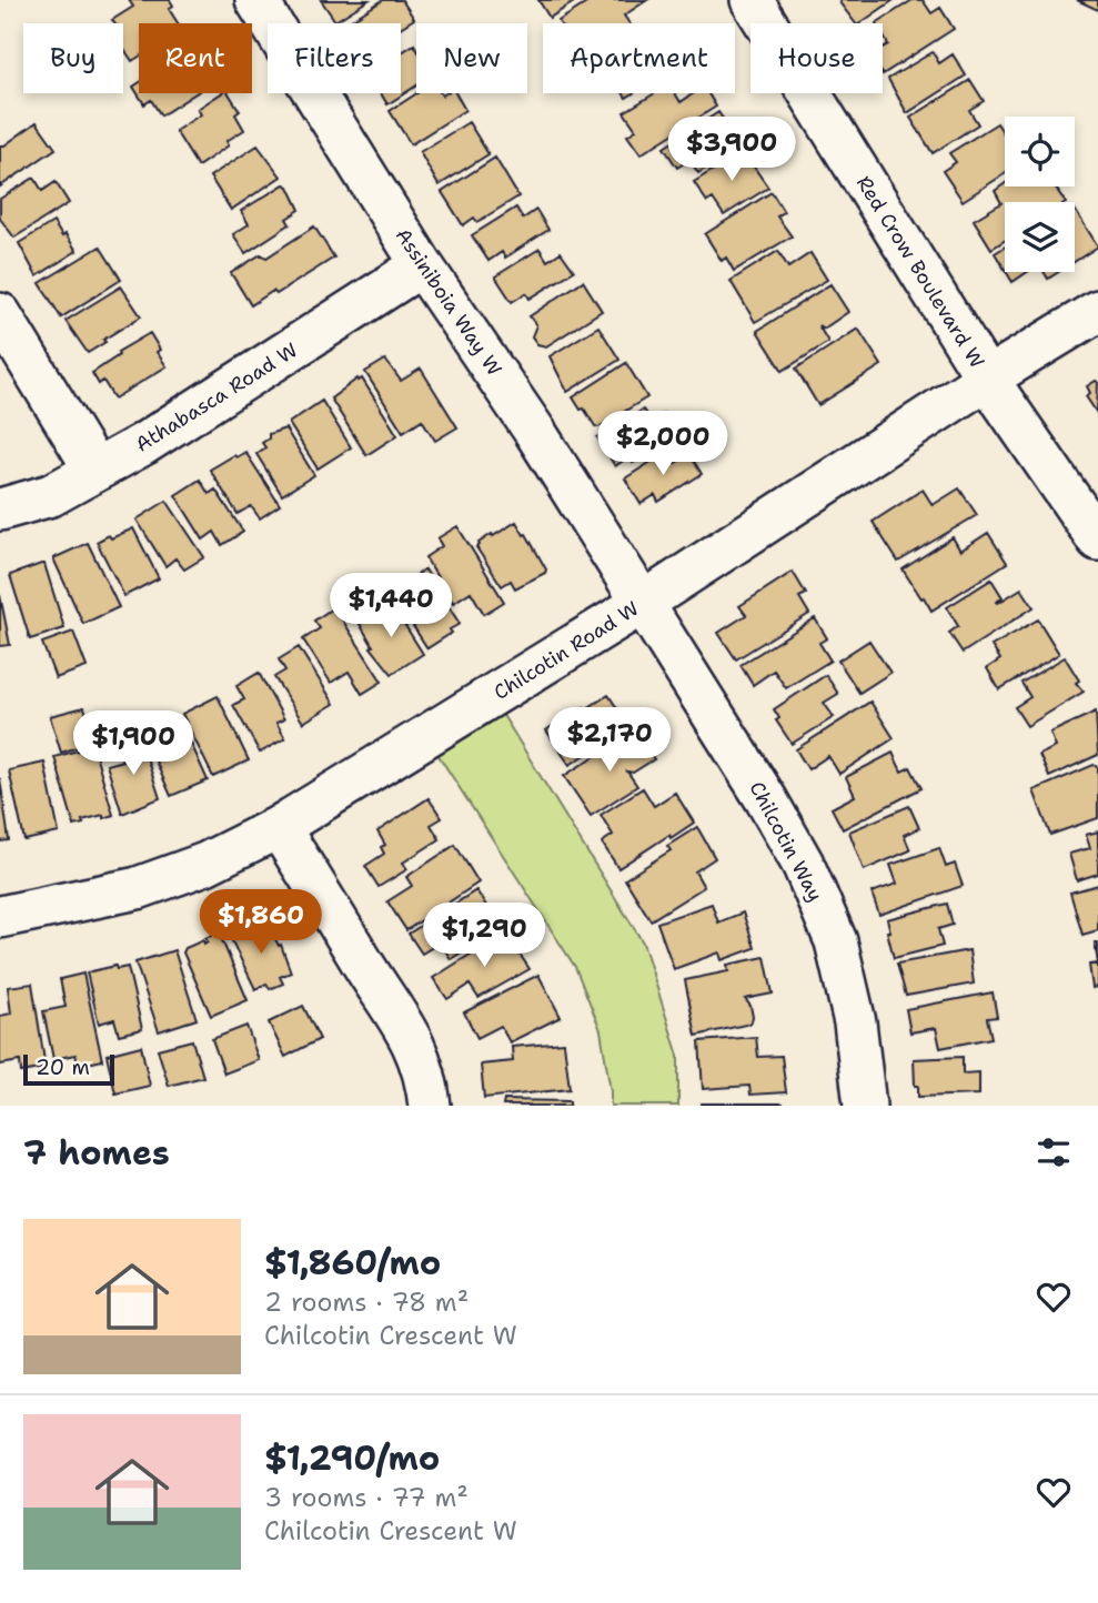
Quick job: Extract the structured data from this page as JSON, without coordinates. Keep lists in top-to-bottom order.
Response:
{
  "streets": {
    "street": [
      "Red Crow Boulevard W",
      "Assiniboia Way W",
      "Athabasca Road W",
      "Chilcotin Road W",
      "Chilcotin Way"
    ]
  },
  "crossings": [
    ["Red Crow Boulevard W", "Chilcotin Road W"],
    ["Assiniboia Way W", "Athabasca Road W"],
    ["Assiniboia Way W", "Chilcotin Road W"],
    ["Assiniboia Way W", "Chilcotin Way"],
    ["Chilcotin Road W", "Chilcotin Way"]
  ],
  "scale_bar": "20 m",
  "page": {
    "chip": [
      "Buy",
      "Rent",
      "Filters",
      "New",
      "Apartment",
      "House"
    ],
    "price": [
      "$3,900",
      "$2,000",
      "$1,440",
      "$2,170",
      "$1,900",
      "$1,860",
      "$1,290"
    ],
    "scale": "20 m",
    "heading": "7 homes",
    "list": [
      {
        "name": "$1,860/mo",
        "note": "2 rooms · 78 m² · Chilcotin Crescent W"
      },
      {
        "name": "$1,290/mo",
        "note": "3 rooms · 77 m² · Chilcotin Crescent W"
      }
    ]
  }
}
